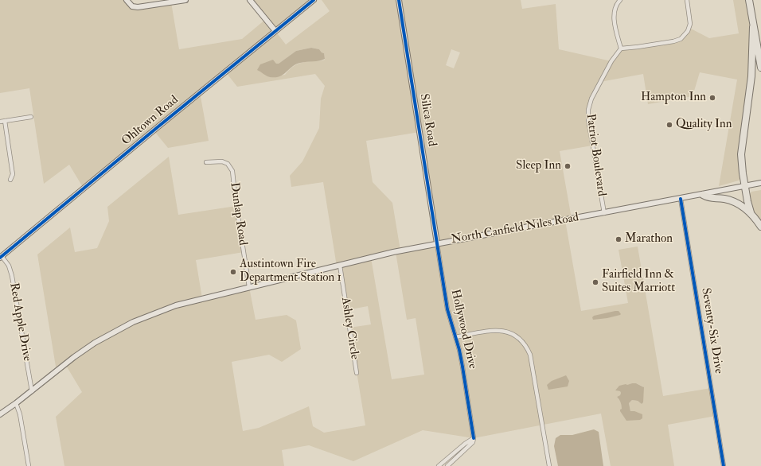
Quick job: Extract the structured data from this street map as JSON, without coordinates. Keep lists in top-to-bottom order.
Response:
{
  "streets": {
    "main road": ["Silica Road", "Ohltown Road", "North Canfield Niles Road"],
    "street": [
      "Patriot Boulevard",
      "Dunlap Road",
      "Red Apple Drive",
      "Ashley Circle",
      "Hollywood Drive",
      "Seventy-Six Drive"
    ]
  },
  "crossings": [
    ["Silica Road", "North Canfield Niles Road"],
    ["Silica Road", "Hollywood Drive"],
    ["Ohltown Road", "Red Apple Drive"],
    ["Patriot Boulevard", "North Canfield Niles Road"],
    ["Dunlap Road", "North Canfield Niles Road"],
    ["North Canfield Niles Road", "Red Apple Drive"],
    ["North Canfield Niles Road", "Ashley Circle"],
    ["North Canfield Niles Road", "Hollywood Drive"],
    ["North Canfield Niles Road", "Seventy-Six Drive"]
  ],
  "places": [
    "Hampton Inn",
    "Quality Inn",
    "Sleep Inn",
    "Marathon",
    "Austintown Fire Department Station 1",
    "Fairfield Inn & Suites Marriott"
  ]
}
